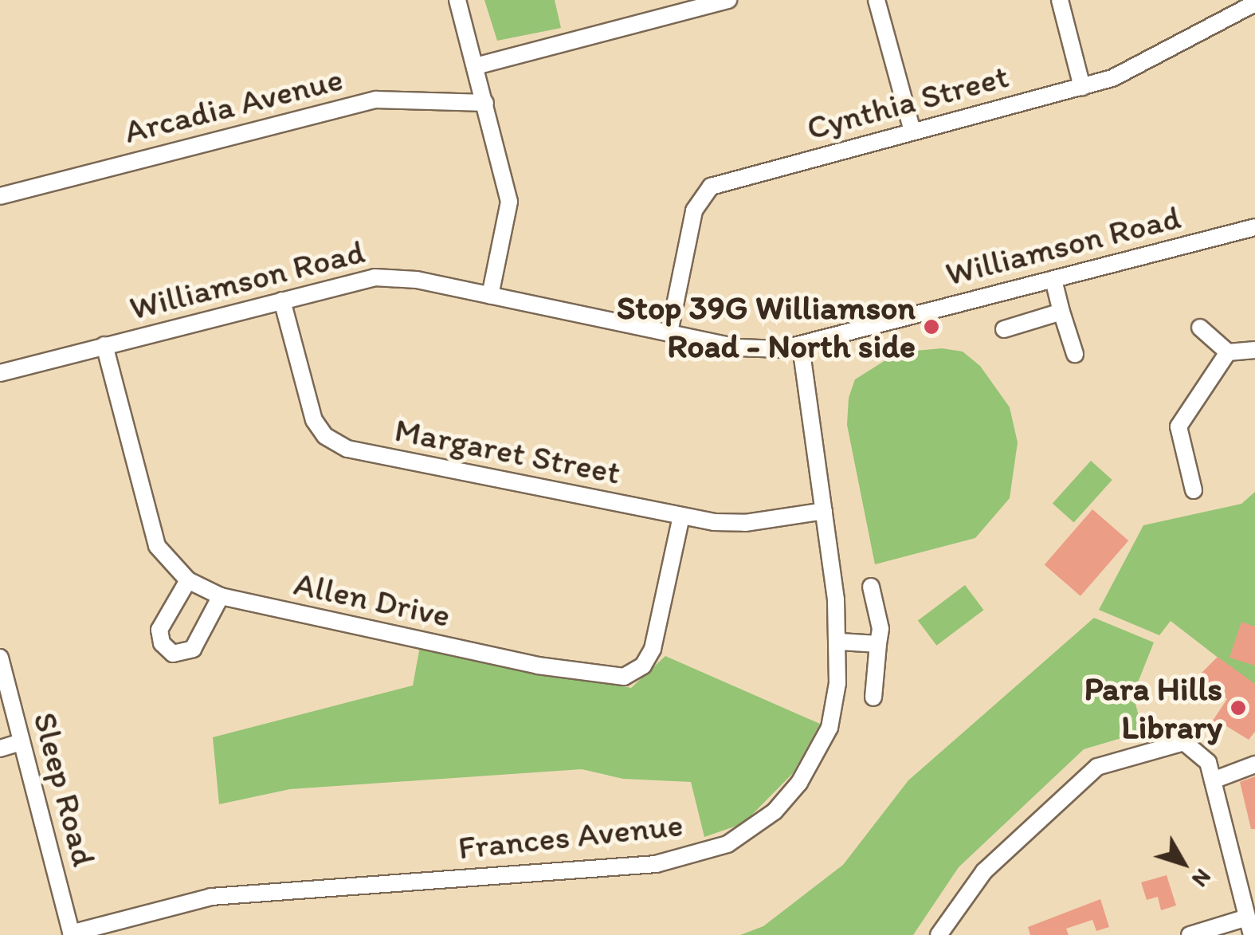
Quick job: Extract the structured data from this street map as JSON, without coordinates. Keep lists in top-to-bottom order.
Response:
{
  "streets": {
    "street": [
      "Cynthia Street",
      "Arcadia Avenue",
      "Williamson Road",
      "Margaret Street",
      "Allen Drive",
      "Sleep Road",
      "Frances Avenue"
    ]
  },
  "crossings": [
    ["Cynthia Street", "Williamson Road"],
    ["Williamson Road", "Margaret Street"],
    ["Williamson Road", "Allen Drive"],
    ["Williamson Road", "Frances Avenue"],
    ["Margaret Street", "Allen Drive"],
    ["Margaret Street", "Frances Avenue"],
    ["Sleep Road", "Frances Avenue"]
  ],
  "places": ["Stop 39G Williamson Road - North side", "Para Hills Library"],
  "north": "bottom right"
}
